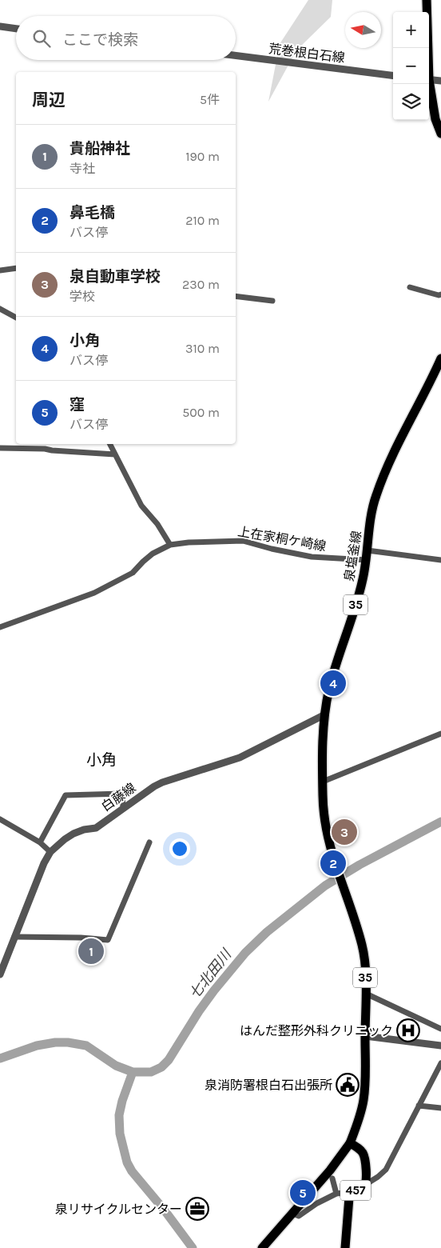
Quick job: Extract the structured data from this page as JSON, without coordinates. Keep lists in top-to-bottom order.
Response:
{
  "streets": {
    "main road": ["泉塩釜線", "35", "457"],
    "street": ["荒巻根白石線", "上在家桐ケ崎線", "白藤線"]
  },
  "crossings": [
    ["上在家桐ケ崎線", "泉塩釜線"],
    ["泉塩釜線", "35"],
    ["泉塩釜線", "白藤線"],
    ["35", "457"]
  ],
  "districts": ["小角"],
  "water": ["七北田川"],
  "places": {
    "hospital": ["はんだ整形外科クリニック"],
    "public building": ["泉消防署根白石出張所"],
    "office": ["泉リサイクルセンター"]
  },
  "north": "left",
  "page": {
    "map_buttons": ["+", "−"],
    "search": "ここで検索",
    "heading": ["周辺", "5件"],
    "list": [
      {
        "mark": "1",
        "name": "貴船神社",
        "note": "寺社",
        "value": "190 m"
      },
      {
        "mark": "2",
        "name": "鼻毛橋",
        "note": "バス停",
        "value": "210 m"
      },
      {
        "mark": "3",
        "name": "泉自動車学校",
        "note": "学校",
        "value": "230 m"
      },
      {
        "mark": "4",
        "name": "小角",
        "note": "バス停",
        "value": "310 m"
      },
      {
        "mark": "5",
        "name": "窪",
        "note": "バス停",
        "value": "500 m"
      }
    ],
    "pins": [
      "4",
      "3",
      "2",
      "1",
      "5"
    ]
  }
}
